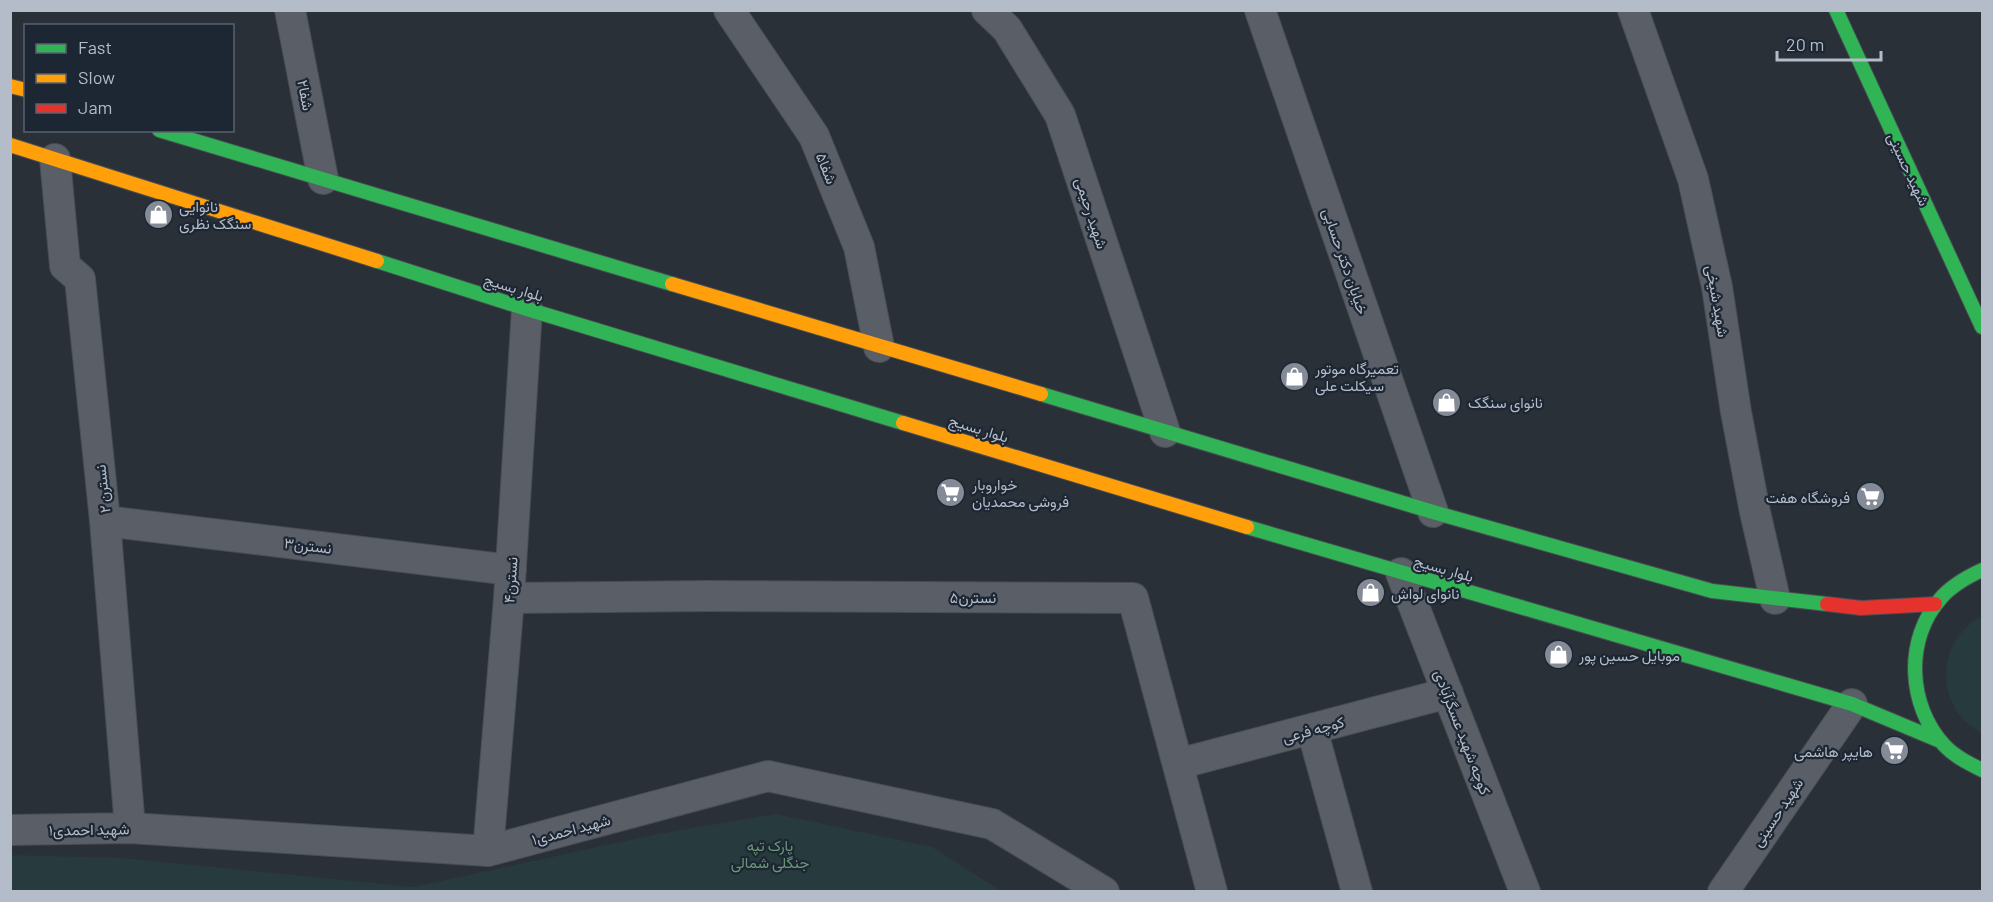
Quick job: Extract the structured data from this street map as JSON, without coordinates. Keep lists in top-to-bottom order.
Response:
{
  "streets": {
    "main road": ["شهید حسینی", "بلوار بسیج"],
    "street": [
      "شفا۲",
      "شفا۵",
      "شهید رحیمی",
      "خیابان دکتر حسابی",
      "شهید شیخی",
      "نسترن ۲",
      "نسترن۳",
      "نسترن۴",
      "نسترن۵",
      "کوچه فرعی",
      "کوچه شهید عسگرآبادی",
      "شهید احمدی۱"
    ]
  },
  "crossings": [
    ["شهید حسینی", "بلوار بسیج"],
    ["بلوار بسیج", "نسترن ۲"],
    ["بلوار بسیج", "نسترن۴"],
    ["بلوار بسیج", "کوچه شهید عسگرآبادی"],
    ["نسترن ۲", "نسترن۳"],
    ["نسترن ۲", "شهید احمدی۱"],
    ["نسترن۳", "نسترن۴"],
    ["نسترن۳", "نسترن۵"],
    ["نسترن۴", "نسترن۵"],
    ["نسترن۴", "شهید احمدی۱"],
    ["نسترن۵", "کوچه فرعی"],
    ["کوچه فرعی", "کوچه شهید عسگرآبادی"]
  ],
  "parks": ["پارک تپه جنگلی شمالی"],
  "places": {
    "shop": [
      "نانوایی سنگک نظری",
      "تعمیرگاه موتور سیکلت علی",
      "نانوای سنگک",
      "نانوای لواش",
      "موبایل حسین پور"
    ],
    "supermarket": ["خواروبار فروشی محمدیان", "فروشگاه هفت", "هایپر هاشمی"]
  },
  "legend": ["Fast", "Slow", "Jam"],
  "scale_bar": "20 m"
}
